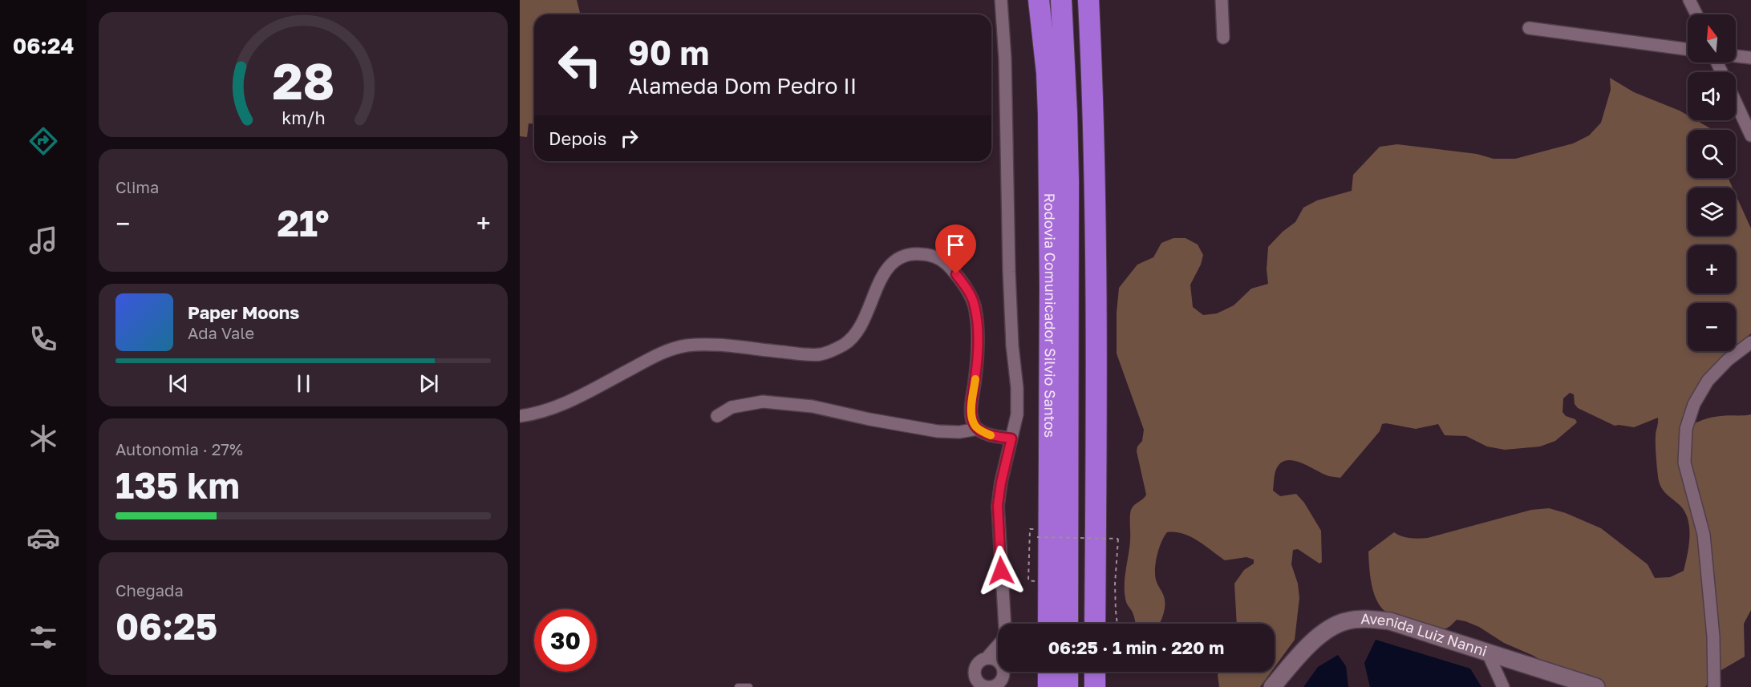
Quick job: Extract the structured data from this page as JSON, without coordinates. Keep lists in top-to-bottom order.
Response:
{
  "streets": {
    "highway": ["Rodovia Comunicador Silvio Santos"],
    "street": ["Avenida Luiz Nanni"]
  },
  "north": "top",
  "page": {
    "tabs": "06:24",
    "map_buttons": ["+", "−"],
    "turn": ["90 m", "Alameda Dom Pedro II"],
    "then": "Depois",
    "tile": [
      "Clima",
      ["Autonomia · 27%", "135 km"],
      ["Chegada", "06:25"]
    ],
    "heat": ["−", "21°", "+"],
    "song": ["Paper Moons", "Ada Vale"],
    "limit": "30",
    "trip": "06:25 · 1 min · 220 m",
    "gauge": ["28", "km/h"]
  }
}
